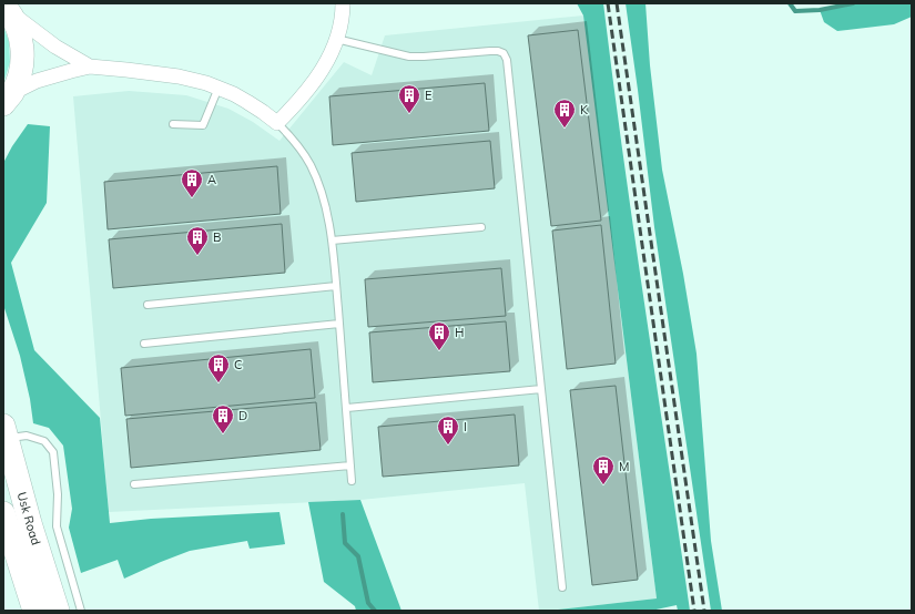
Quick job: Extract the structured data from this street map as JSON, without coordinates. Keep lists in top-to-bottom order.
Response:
{
  "streets": {
    "highway": ["Usk Road"]
  },
  "places": {
    "building": [
      "E",
      "K",
      "A",
      "B",
      "H",
      "C",
      "D",
      "I",
      "M"
    ]
  }
}
